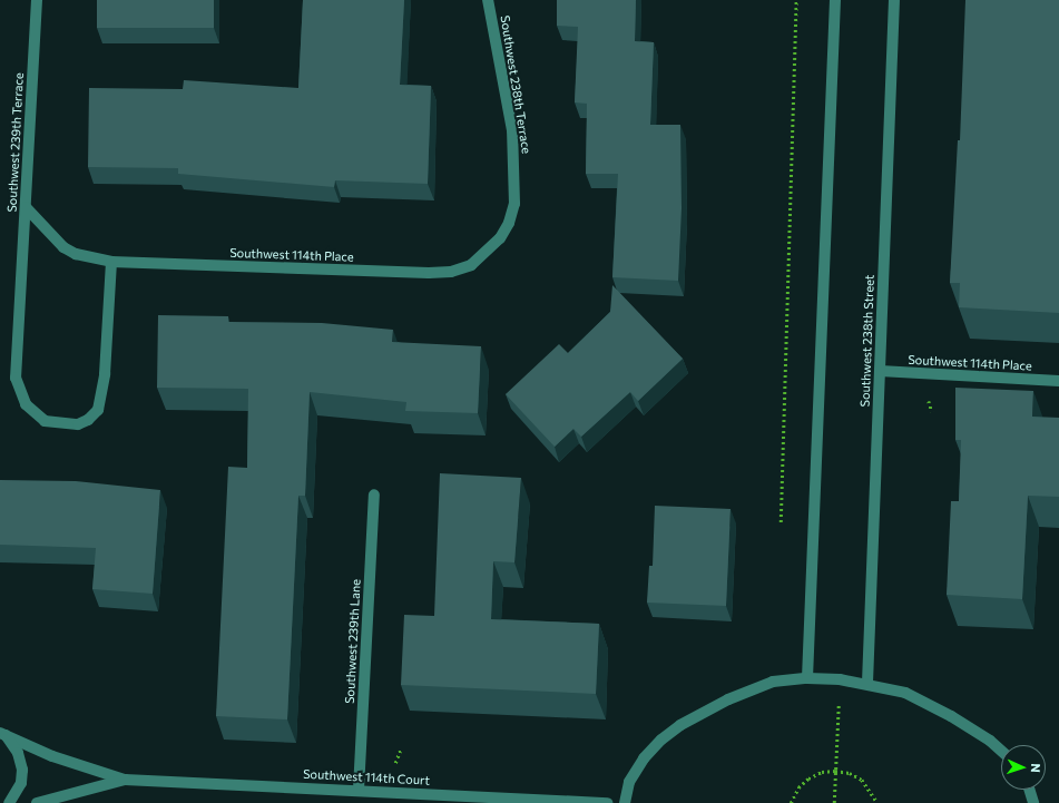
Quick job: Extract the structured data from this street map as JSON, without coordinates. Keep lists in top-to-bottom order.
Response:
{
  "streets": {
    "street": [
      "Southwest 238th Terrace",
      "Southwest 239th Terrace",
      "Southwest 114th Place",
      "Southwest 238th Street",
      "Southwest 239th Lane",
      "Southwest 114th Court"
    ]
  },
  "crossings": [
    ["Southwest 238th Terrace", "Southwest 114th Place"],
    ["Southwest 239th Terrace", "Southwest 114th Place"],
    ["Southwest 114th Place", "Southwest 238th Street"],
    ["Southwest 239th Lane", "Southwest 114th Court"]
  ],
  "north": "right"
}
